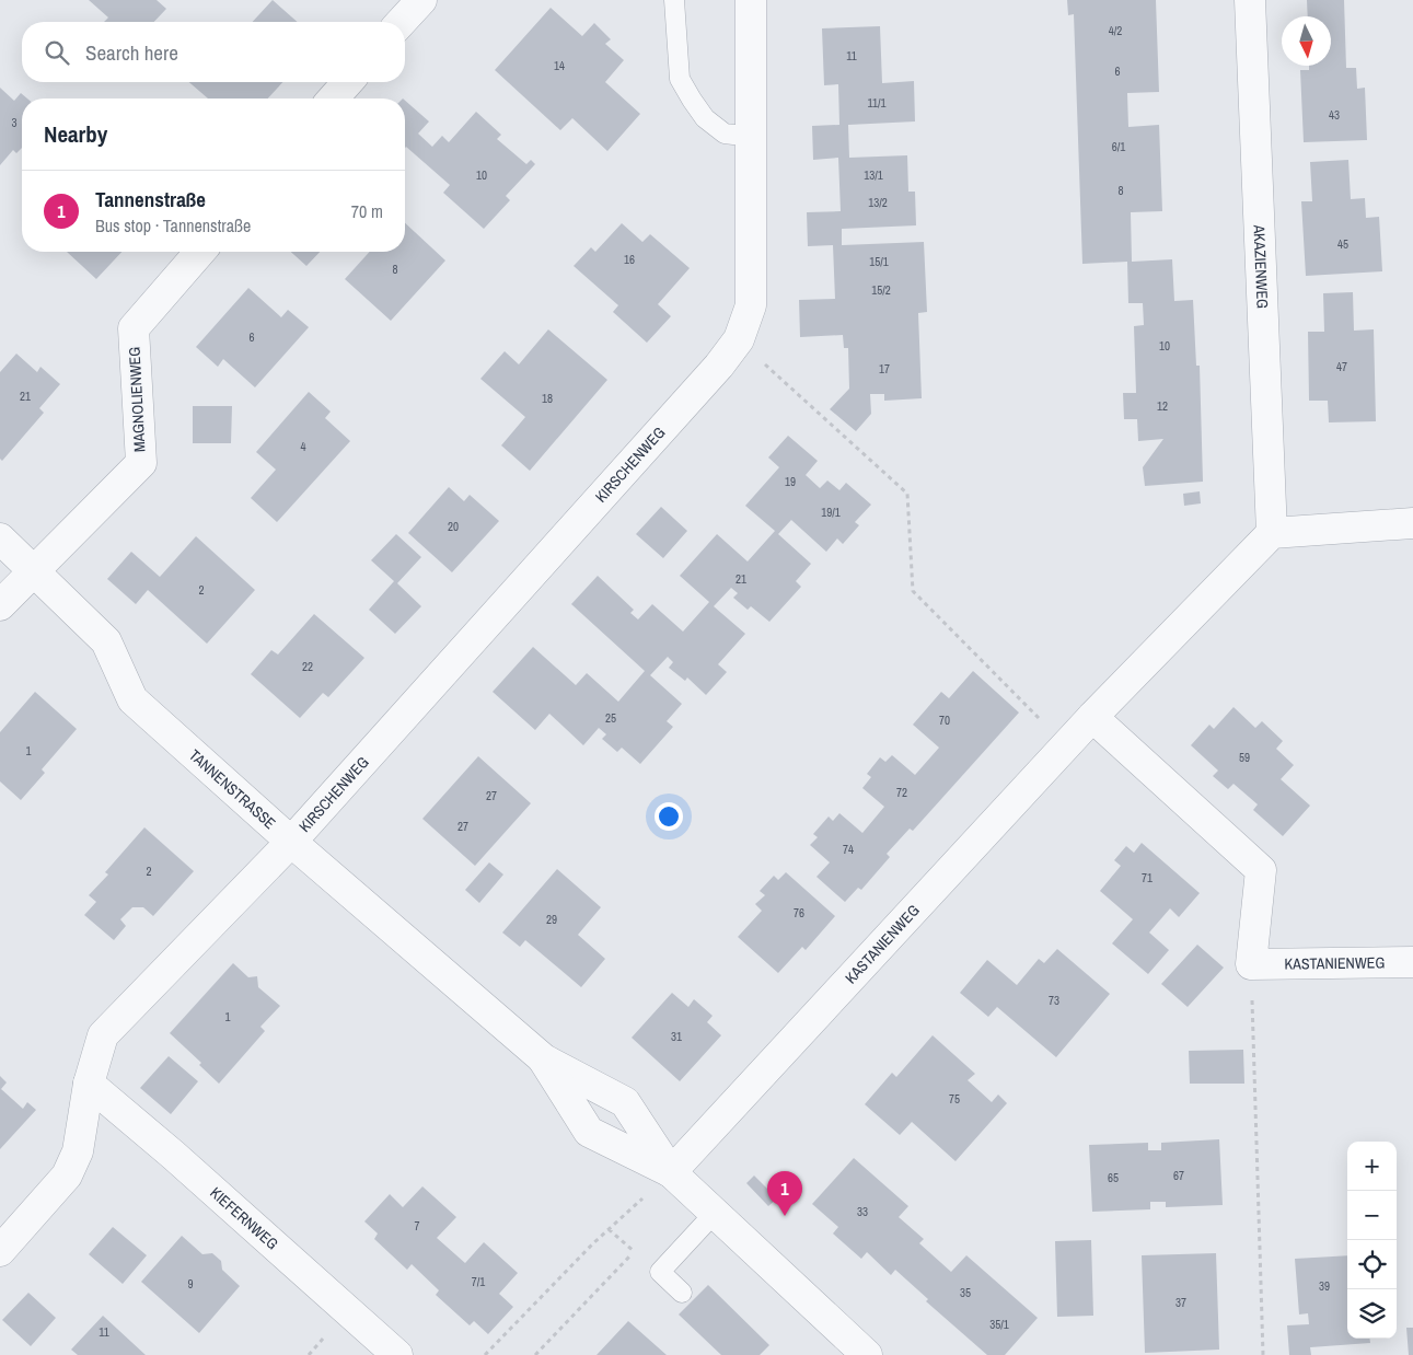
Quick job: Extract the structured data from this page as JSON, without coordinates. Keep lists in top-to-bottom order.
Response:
{
  "streets": {
    "street": [
      "AKAZIENWEG",
      "MAGNOLIENWEG",
      "KIRSCHENWEG",
      "TANNENSTRASSE",
      "KASTANIENWEG",
      "KIEFERNWEG"
    ]
  },
  "crossings": [
    ["AKAZIENWEG", "KASTANIENWEG"],
    ["MAGNOLIENWEG", "TANNENSTRASSE"],
    ["KIRSCHENWEG", "TANNENSTRASSE"],
    ["TANNENSTRASSE", "KASTANIENWEG"]
  ],
  "house_numbers": [
    "4/2",
    "11",
    "14",
    "6",
    "11/1",
    "43",
    "3",
    "6/1",
    "10",
    "13/1",
    "8",
    "13/2",
    "45",
    "16",
    "15/1",
    "8",
    "15/2",
    "6",
    "10",
    "47",
    "17",
    "21",
    "18",
    "12",
    "4",
    "19",
    "19/1",
    "20",
    "21",
    "2",
    "22",
    "25",
    "70",
    "1",
    "59",
    "72",
    "27",
    "27",
    "74",
    "2",
    "71",
    "76",
    "29",
    "73",
    "1",
    "31",
    "75",
    "67",
    "65",
    "33",
    "7",
    "7/1",
    "9",
    "39",
    "35",
    "37",
    "35/1",
    "11"
  ],
  "north": "bottom",
  "page": {
    "search": "Search here",
    "heading": "Nearby",
    "list": [
      {
        "mark": "1",
        "name": "Tannenstraße",
        "note": "Bus stop · Tannenstraße",
        "value": "70 m"
      }
    ],
    "map_buttons": ["+", "−"],
    "pins": "1"
  }
}
